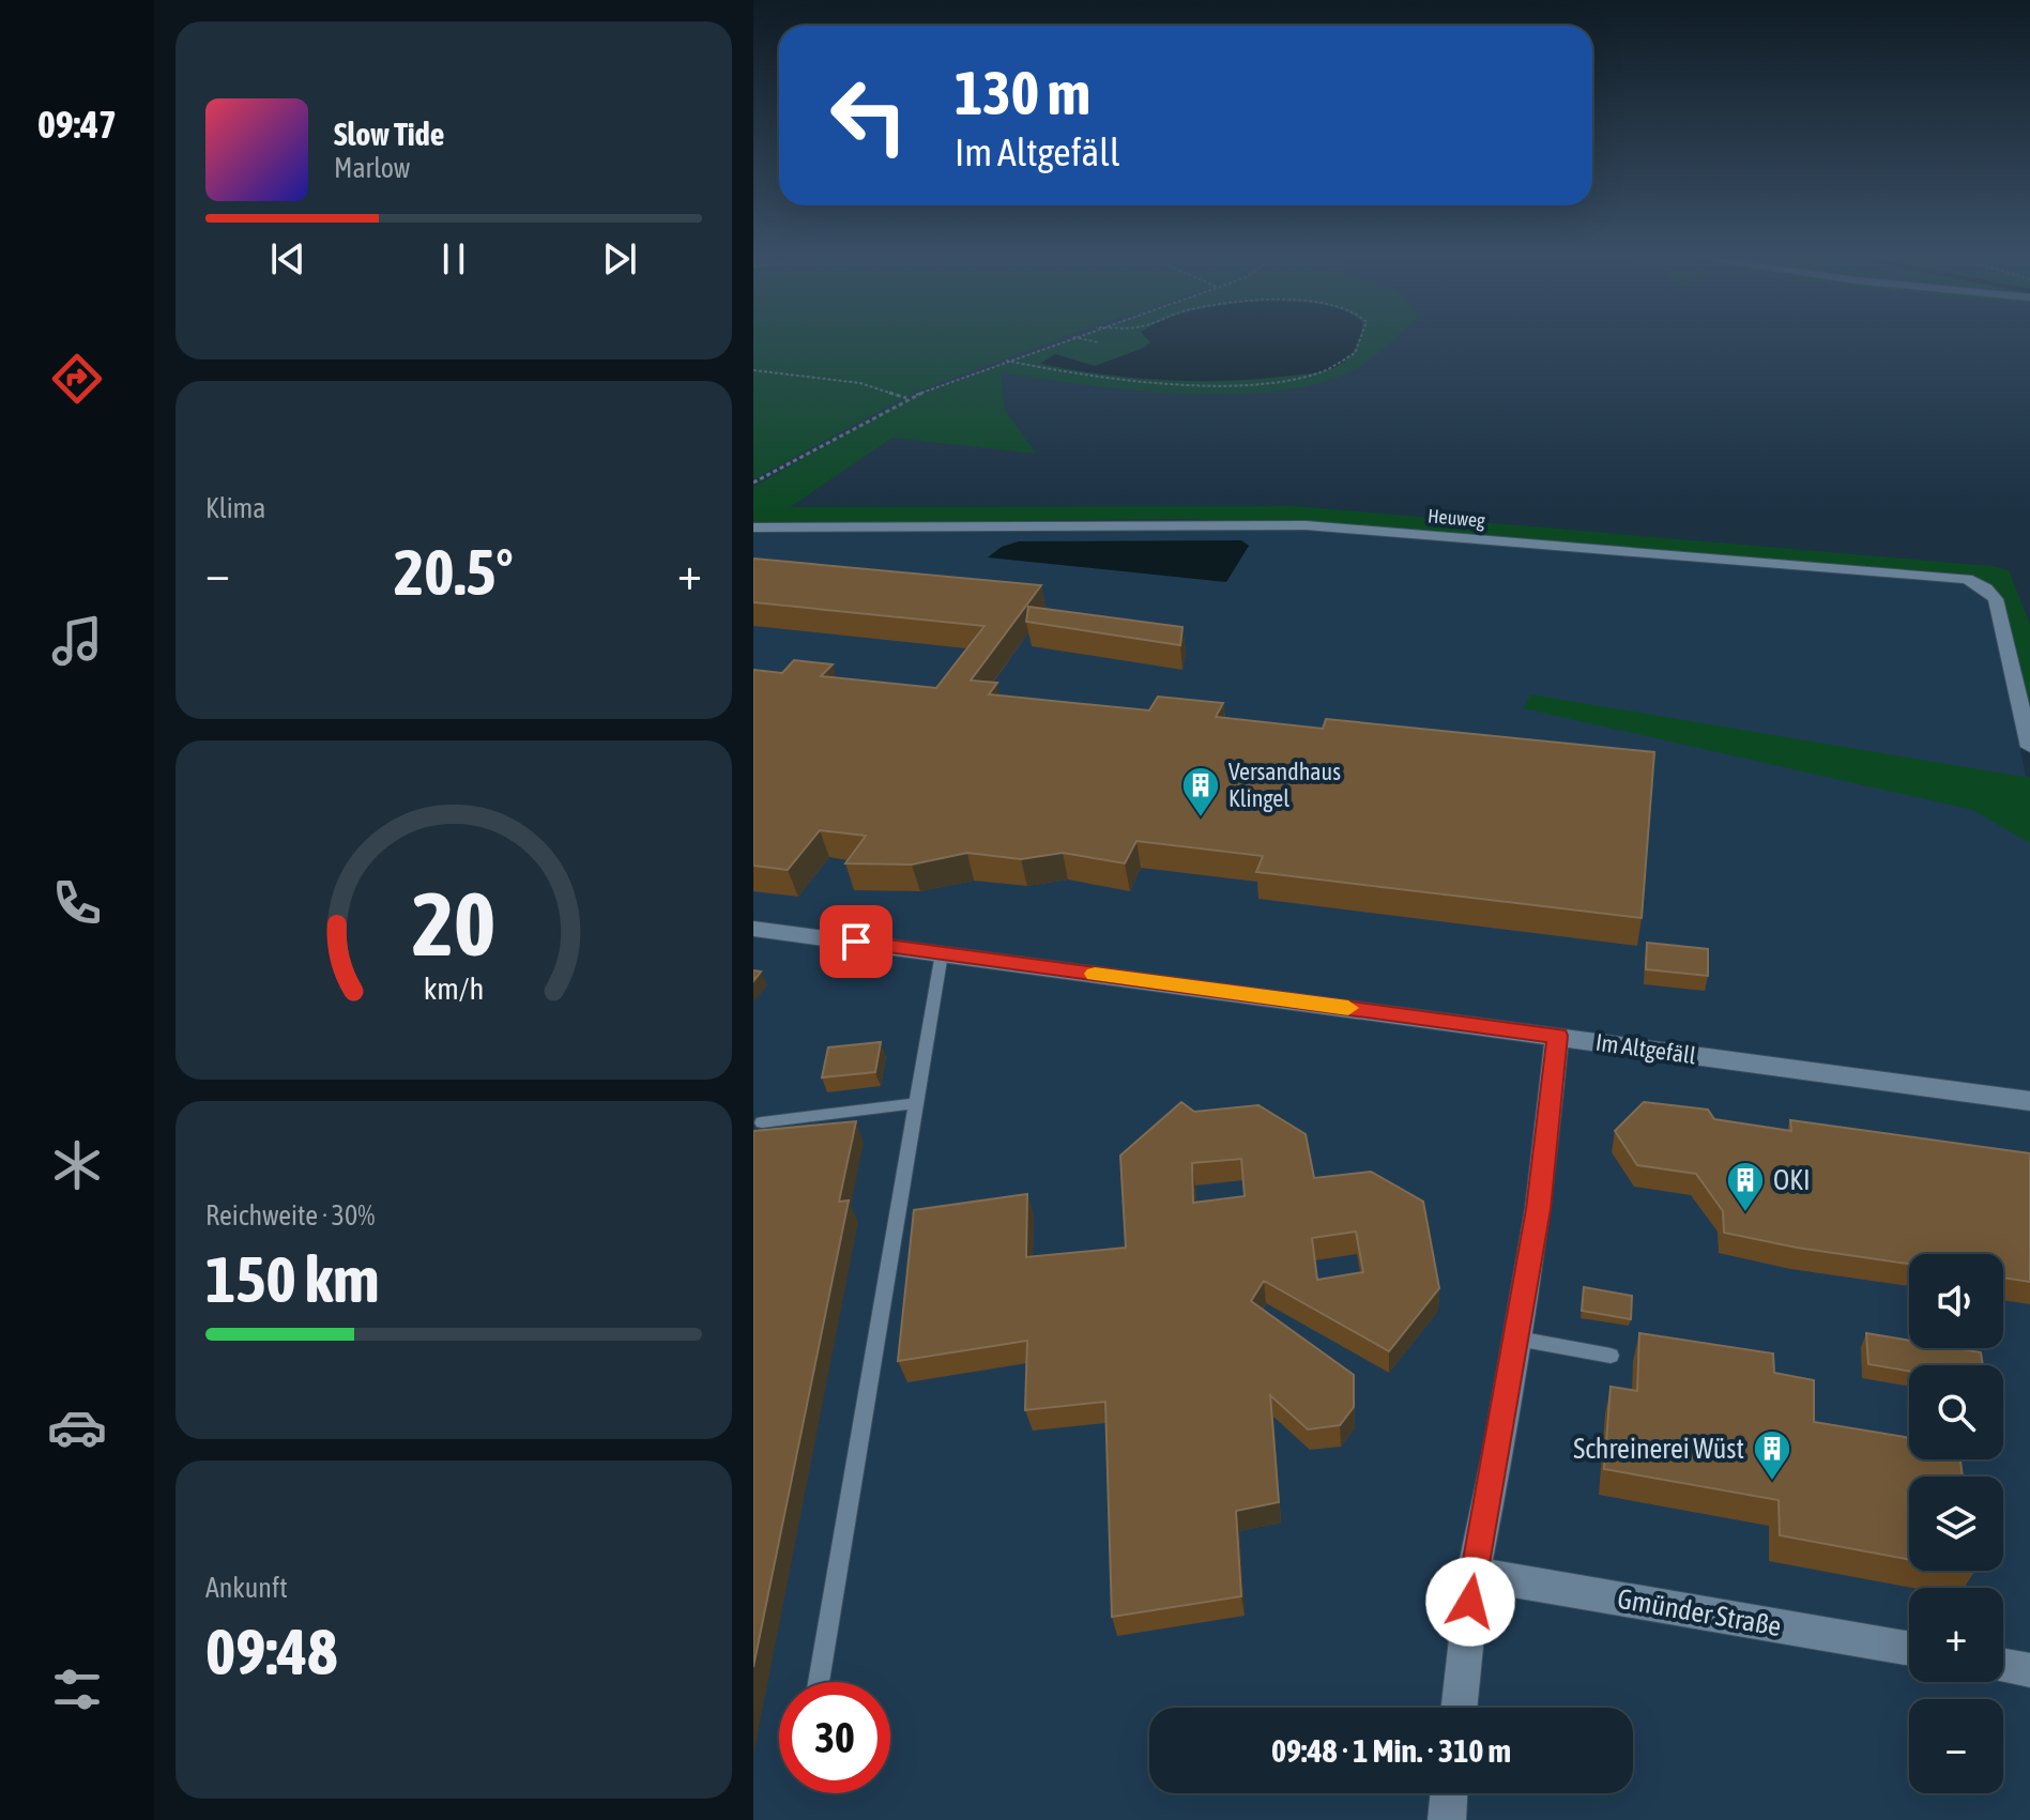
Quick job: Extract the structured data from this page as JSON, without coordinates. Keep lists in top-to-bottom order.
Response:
{
  "streets": {
    "street": ["Heuweg", "Im Altgefäll", "Gmünder Straße"]
  },
  "places": {
    "building": ["Versandhaus Klingel", "OKI", "Schreinerei Wüst"]
  },
  "page": {
    "tabs": "09:47",
    "turn": ["130 m", "Im Altgefäll"],
    "song": ["Slow Tide", "Marlow"],
    "tile": [
      "Klima",
      ["Reichweite · 30%", "150 km"],
      ["Ankunft", "09:48"]
    ],
    "heat": ["−", "20.5°", "+"],
    "map_buttons": ["+", "−"],
    "limit": "30",
    "trip": "09:48 · 1 Min. · 310 m",
    "gauge": ["20", "km/h"]
  }
}
